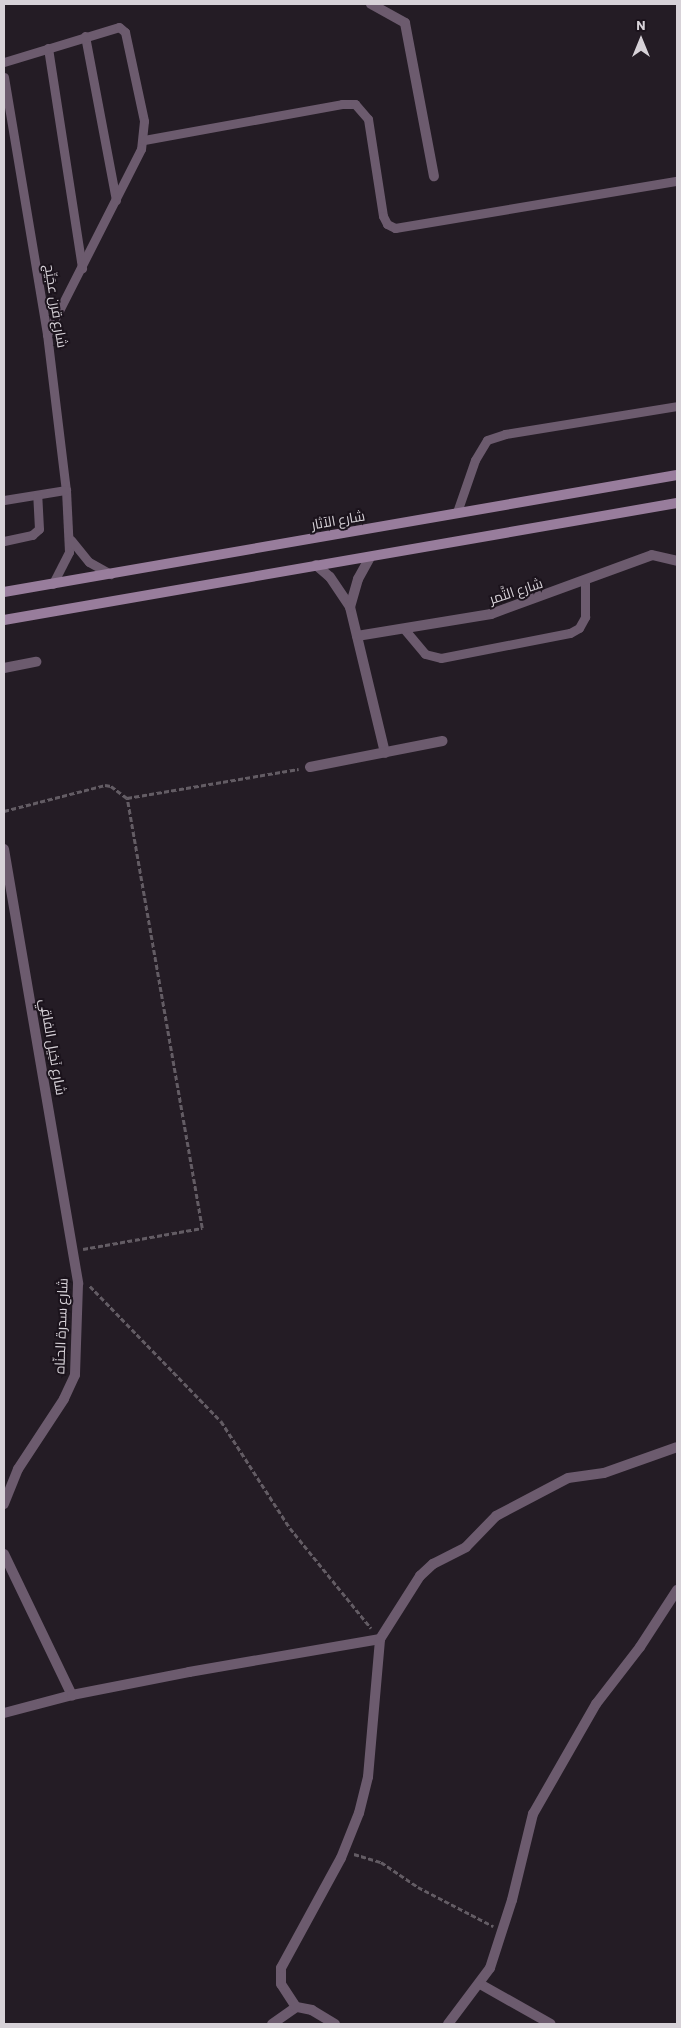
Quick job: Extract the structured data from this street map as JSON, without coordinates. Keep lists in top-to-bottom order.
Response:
{
  "streets": {
    "street": [
      "شارع الآثار",
      "شارع التَّمر",
      "شارع نَخِيل الفاقِي",
      "شارع سدرة الحنّاه"
    ],
    "lane": ["شارع قرن عجَيِّج"]
  },
  "crossings": [
    ["شارع قرن عجَيِّج", "شارع الآثار"],
    ["شارع نَخِيل الفاقِي", "شارع سدرة الحنّاه"]
  ],
  "north": "top"
}
